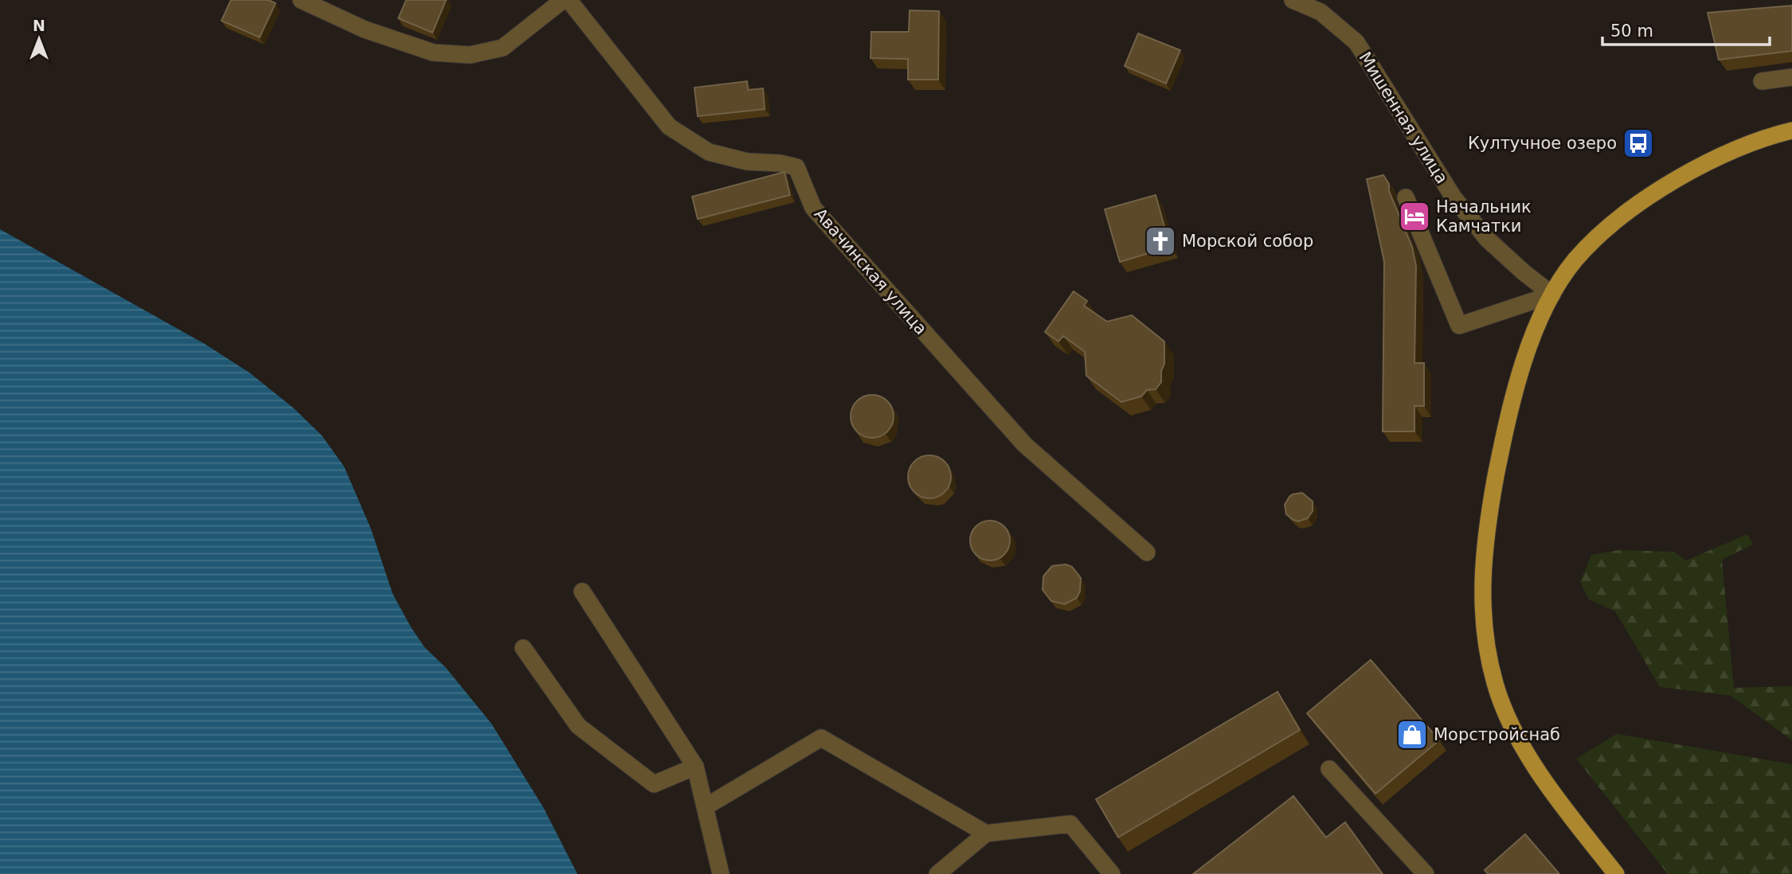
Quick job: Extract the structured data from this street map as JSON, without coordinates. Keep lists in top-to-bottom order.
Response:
{
  "streets": {
    "street": ["Мишенная улица", "Авачинская улица"]
  },
  "places": {
    "bus stop": ["Култучное озеро"],
    "hotel": ["Начальник Камчатки"],
    "church": ["Морской собор"],
    "shop": ["Морстройснаб"]
  },
  "scale_bar": "50 m",
  "north": "top"
}
